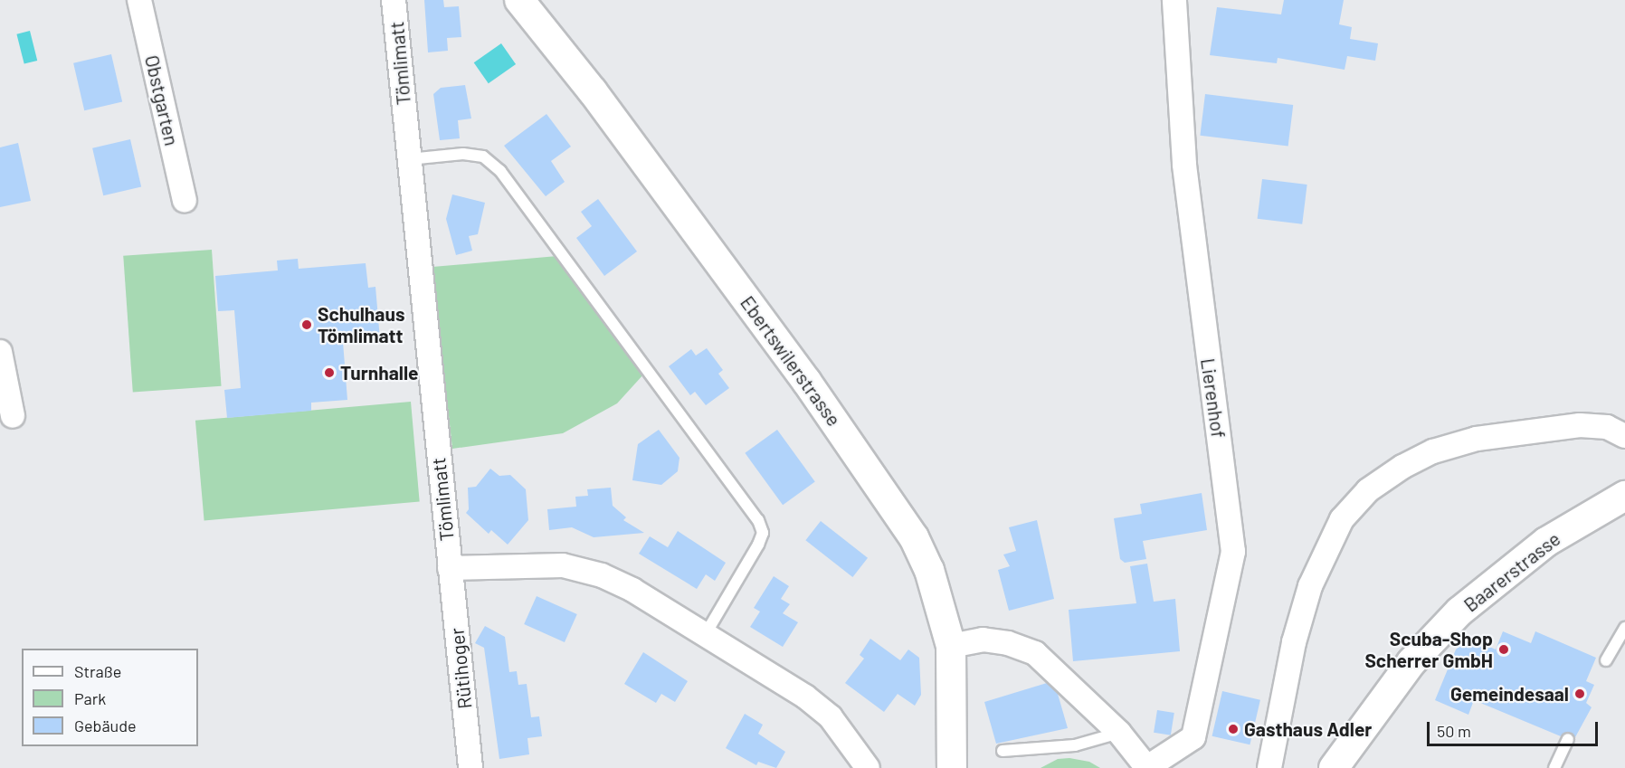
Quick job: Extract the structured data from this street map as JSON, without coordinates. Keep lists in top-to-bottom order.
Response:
{
  "streets": {
    "street": [
      "Tömlimatt",
      "Obstgarten",
      "Ebertswilerstrasse",
      "Lierenhof",
      "Baarerstrasse",
      "Rütihoger"
    ]
  },
  "crossings": [
    ["Tömlimatt", "Rütihoger"],
    ["Ebertswilerstrasse", "Lierenhof"]
  ],
  "places": [
    "Schulhaus Tömlimatt",
    "Turnhalle",
    "Scuba-Shop Scherrer GmbH",
    "Gemeindesaal",
    "Gasthaus Adler"
  ],
  "legend": ["Straße", "Park", "Gebäude"],
  "scale_bar": "50 m"
}
